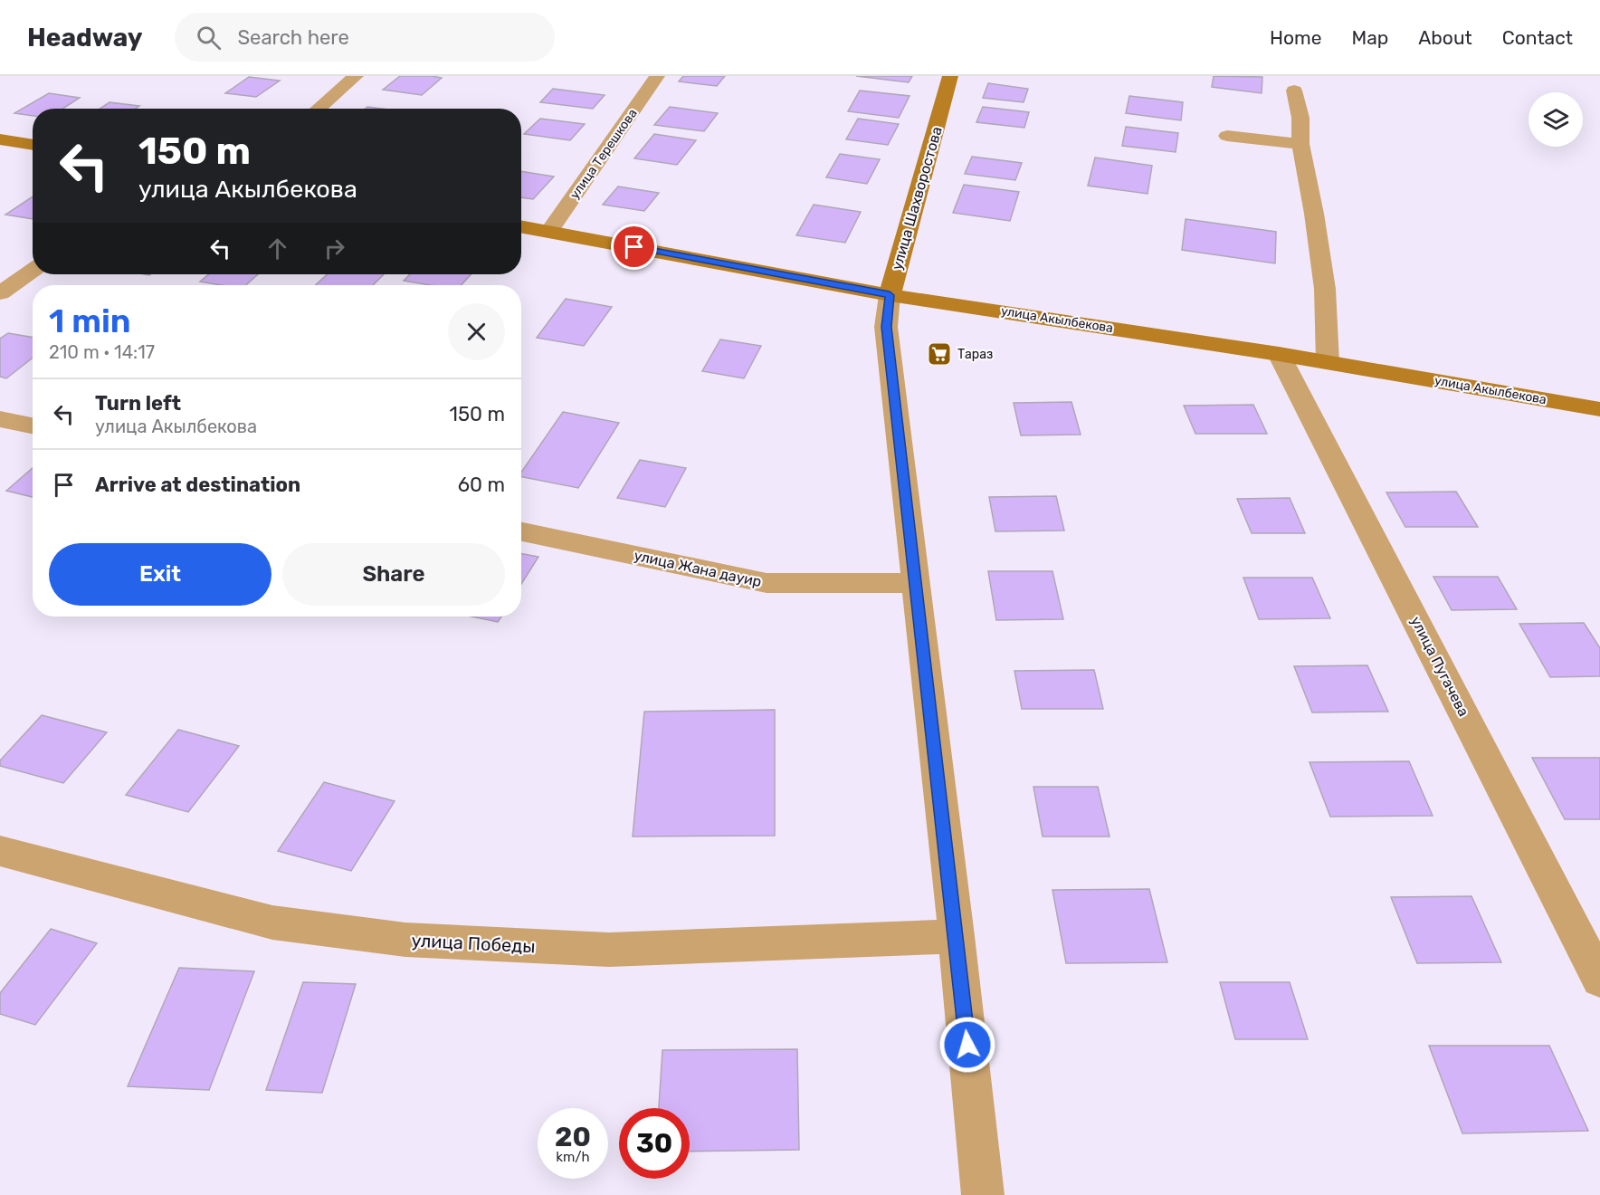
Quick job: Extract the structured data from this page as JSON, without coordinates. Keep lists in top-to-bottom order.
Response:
{
  "streets": {
    "street": [
      "улица Терешкова",
      "улица Шахворостова",
      "улица Акылбекова",
      "улица Жана дауир",
      "улица Пугачева",
      "улица Победы"
    ]
  },
  "crossings": [
    ["улица Терешкова", "улица Акылбекова"],
    ["улица Шахворостова", "улица Акылбекова"],
    ["улица Шахворостова", "улица Жана дауир"],
    ["улица Шахворостова", "улица Победы"],
    ["улица Акылбекова", "улица Пугачева"]
  ],
  "places": {
    "supermarket": ["Тараз"]
  },
  "page": {
    "header": "Headway",
    "search": "Search here",
    "nav": [
      "Home",
      "Map",
      "About",
      "Contact"
    ],
    "turn": ["150 m", "улица Акылбекова"],
    "heading": ["1 min", "210 m · 14:17"],
    "list": [
      {
        "name": "Turn left",
        "note": "улица Акылбекова",
        "value": "150 m"
      },
      {
        "name": "Arrive at destination",
        "value": "60 m"
      }
    ],
    "buttons": ["Exit", "Share"],
    "speed": "20 km/h",
    "limit": "30"
  }
}
